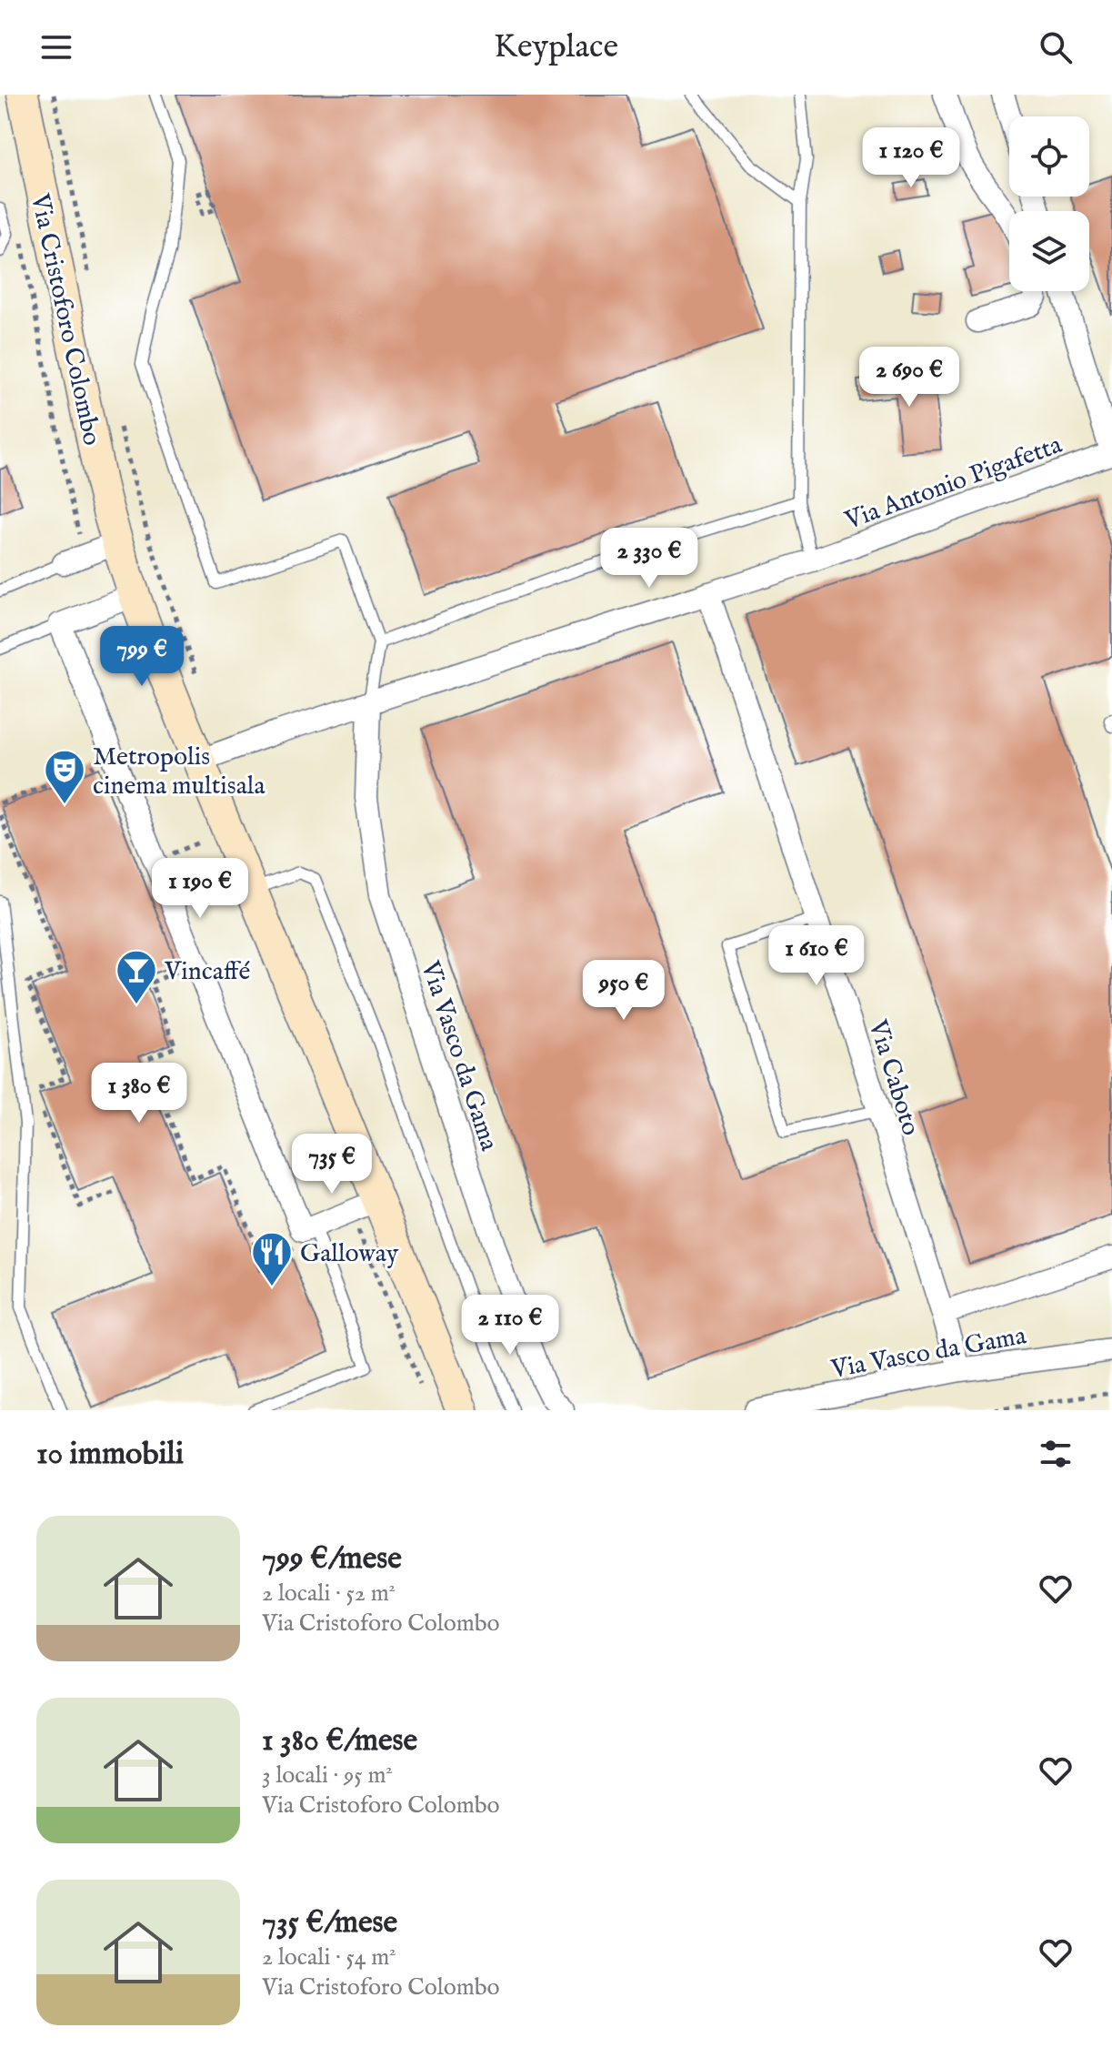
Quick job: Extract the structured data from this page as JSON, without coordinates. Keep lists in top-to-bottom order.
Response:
{
  "streets": {
    "main road": ["Via Cristoforo Colombo"],
    "street": ["Via Antonio Pigafetta", "Via Vasco da Gama", "Via Caboto"]
  },
  "crossings": [
    ["Via Cristoforo Colombo", "Via Antonio Pigafetta"],
    ["Via Antonio Pigafetta", "Via Vasco da Gama"],
    ["Via Antonio Pigafetta", "Via Caboto"],
    ["Via Vasco da Gama", "Via Caboto"]
  ],
  "places": {
    "theatre": ["Metropolis cinema multisala"],
    "bar": ["Vincaffé"],
    "restaurant": ["Galloway"]
  },
  "page": {
    "header": "Keyplace",
    "price": [
      "1 120 €",
      "2 690 €",
      "2 330 €",
      "799 €",
      "1 190 €",
      "1 610 €",
      "950 €",
      "1 380 €",
      "735 €",
      "2 110 €"
    ],
    "heading": "10 immobili",
    "list": [
      {
        "name": "799 €/mese",
        "note": "2 locali · 52 m² · Via Cristoforo Colombo"
      },
      {
        "name": "1 380 €/mese",
        "note": "3 locali · 95 m² · Via Cristoforo Colombo"
      },
      {
        "name": "735 €/mese",
        "note": "2 locali · 54 m² · Via Cristoforo Colombo"
      }
    ]
  }
}
